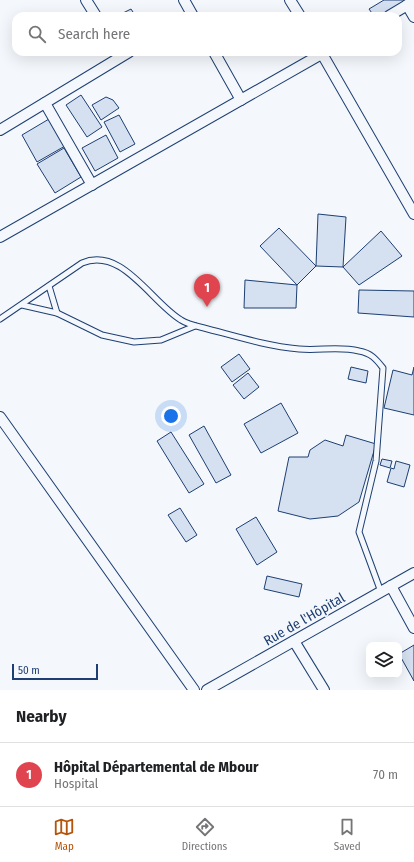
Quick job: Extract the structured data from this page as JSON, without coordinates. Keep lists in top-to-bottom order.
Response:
{
  "streets": {
    "street": ["Rue de l'Hôpital"]
  },
  "scale_bar": "50 m",
  "page": {
    "search": "Search here",
    "pins": "1",
    "scale": "50 m",
    "heading": "Nearby",
    "list": [
      {
        "mark": "1",
        "name": "Hôpital Départemental de Mbour",
        "note": "Hospital",
        "value": "70 m"
      }
    ],
    "nav": ["Map", "Directions", "Saved"]
  }
}
